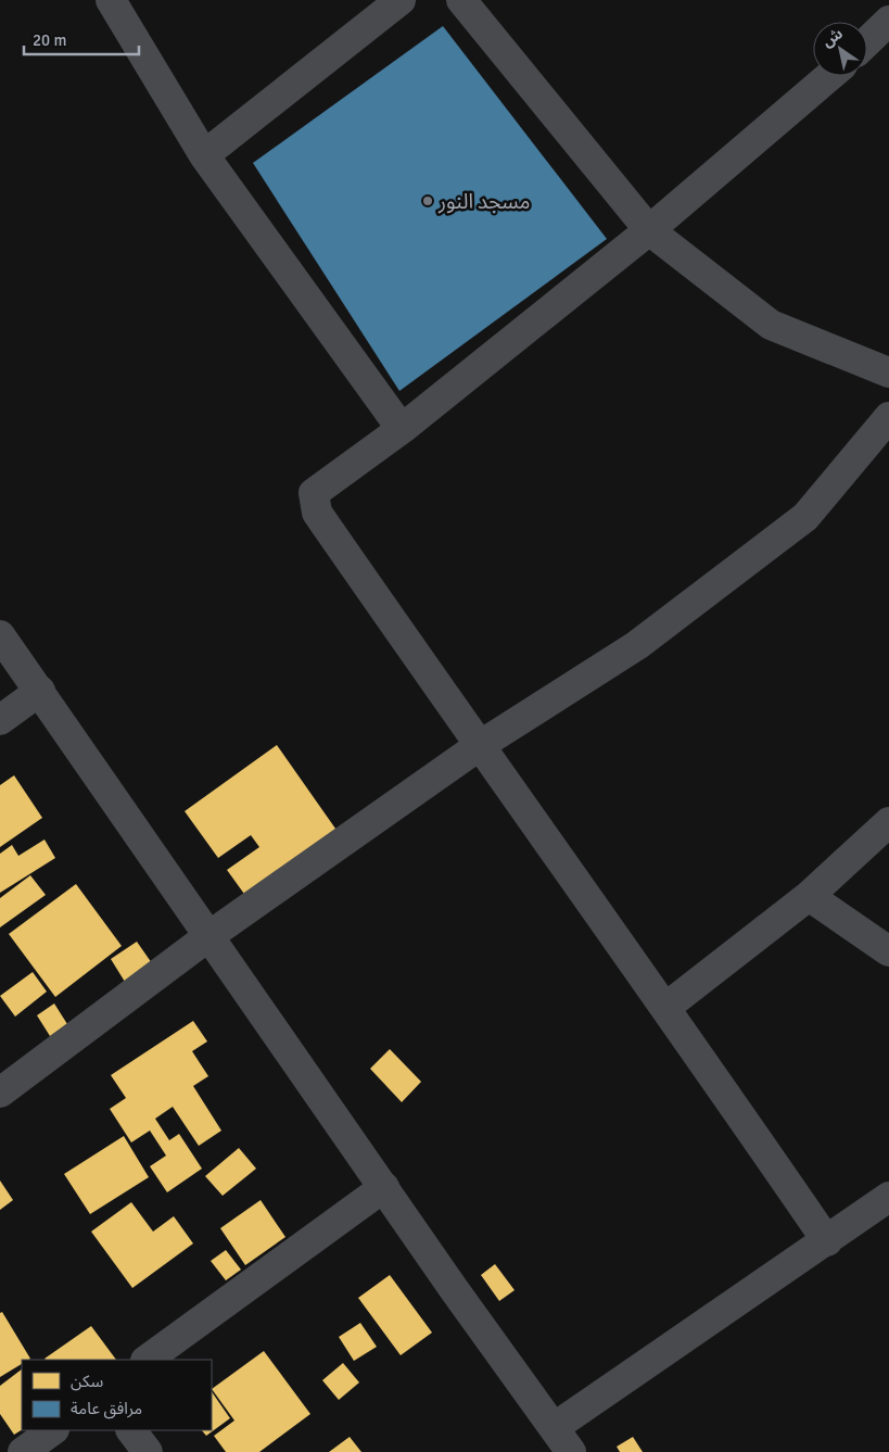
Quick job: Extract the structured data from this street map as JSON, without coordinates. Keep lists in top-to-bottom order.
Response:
{
  "places": ["مسجد النور"],
  "legend": ["سكن", "مرافق عامة"],
  "scale_bar": "20 m",
  "north": "top left"
}
